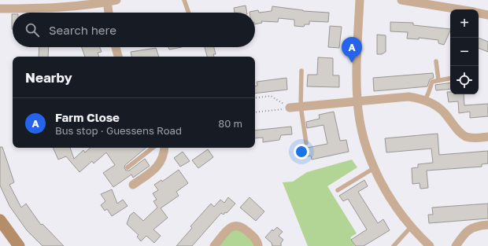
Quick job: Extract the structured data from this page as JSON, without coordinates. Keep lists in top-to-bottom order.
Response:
{
  "page": {
    "map_buttons": ["+", "−"],
    "search": "Search here",
    "pins": "A",
    "heading": "Nearby",
    "list": [
      {
        "mark": "A",
        "name": "Farm Close",
        "note": "Bus stop · Guessens Road",
        "value": "80 m"
      }
    ]
  }
}
